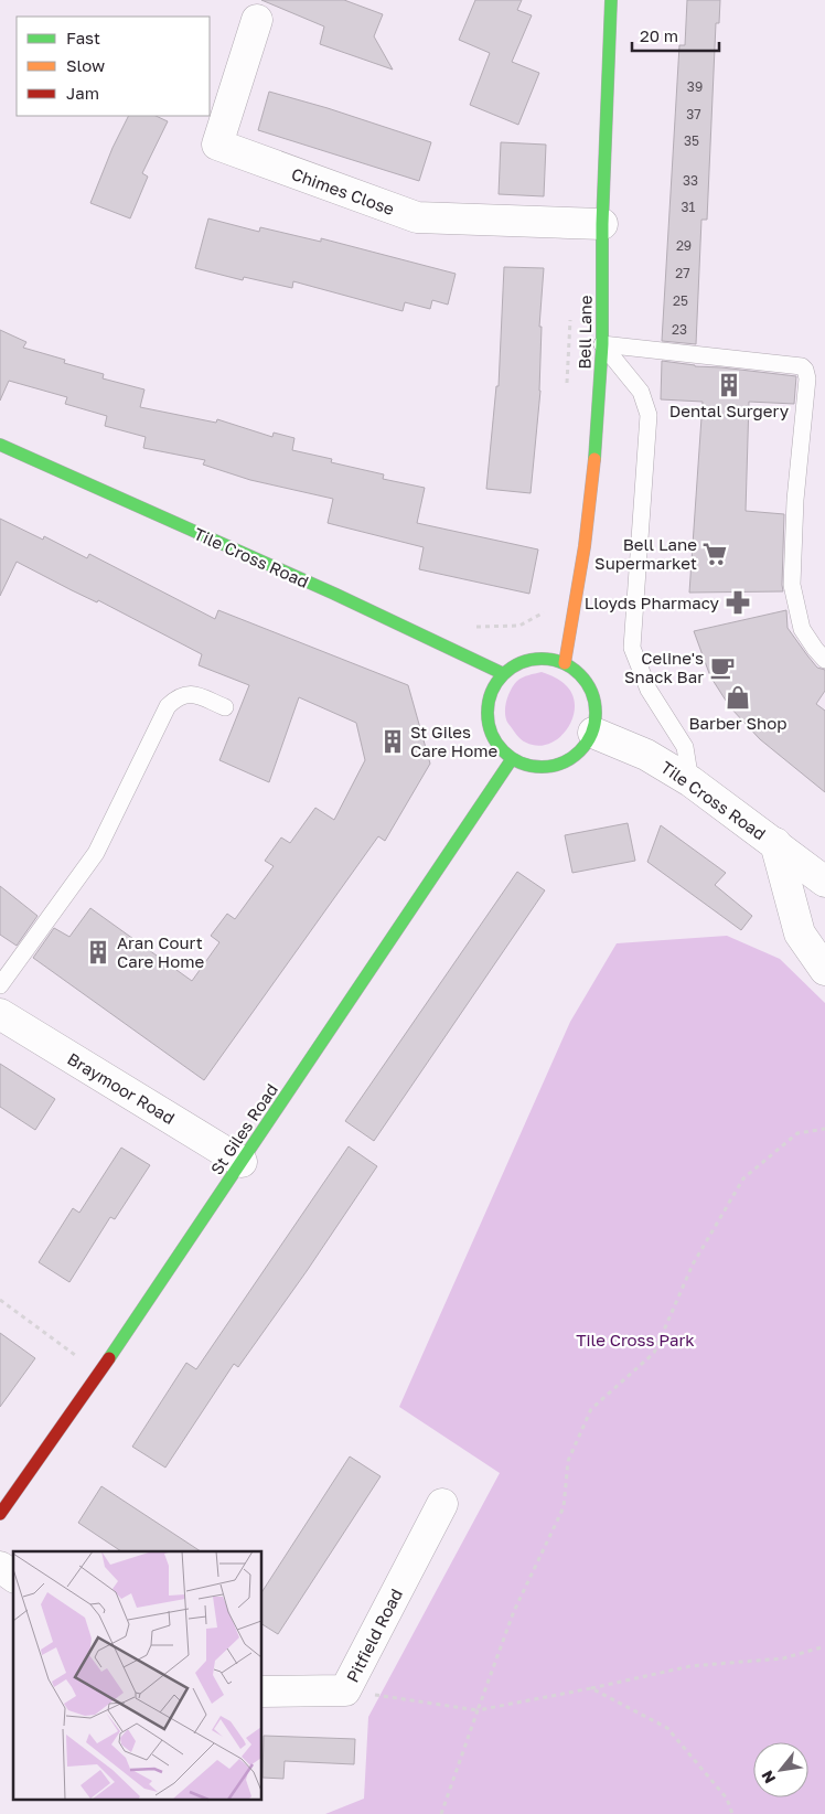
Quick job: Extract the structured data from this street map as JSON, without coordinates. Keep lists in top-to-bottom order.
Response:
{
  "streets": {
    "street": [
      "Chimes Close",
      "Bell Lane",
      "Tile Cross Road",
      "Braymoor Road",
      "St Giles Road",
      "Pitfield Road"
    ]
  },
  "crossings": [
    ["Chimes Close", "Bell Lane"],
    ["Bell Lane", "Tile Cross Road"],
    ["Bell Lane", "St Giles Road"],
    ["Tile Cross Road", "St Giles Road"],
    ["Braymoor Road", "St Giles Road"]
  ],
  "parks": ["Tile Cross Park"],
  "places": {
    "building": ["Dental Surgery", "St Giles Care Home", "Aran Court Care Home"],
    "supermarket": ["Bell Lane Supermarket"],
    "pharmacy": ["Lloyds Pharmacy"],
    "cafe": ["Celine's Snack Bar"],
    "shop": ["Barber Shop"]
  },
  "house_numbers": [
    "39",
    "37",
    "35",
    "33",
    "31",
    "29",
    "27",
    "25",
    "23"
  ],
  "legend": ["Fast", "Slow", "Jam"],
  "scale_bar": "20 m",
  "north": "bottom left"
}
